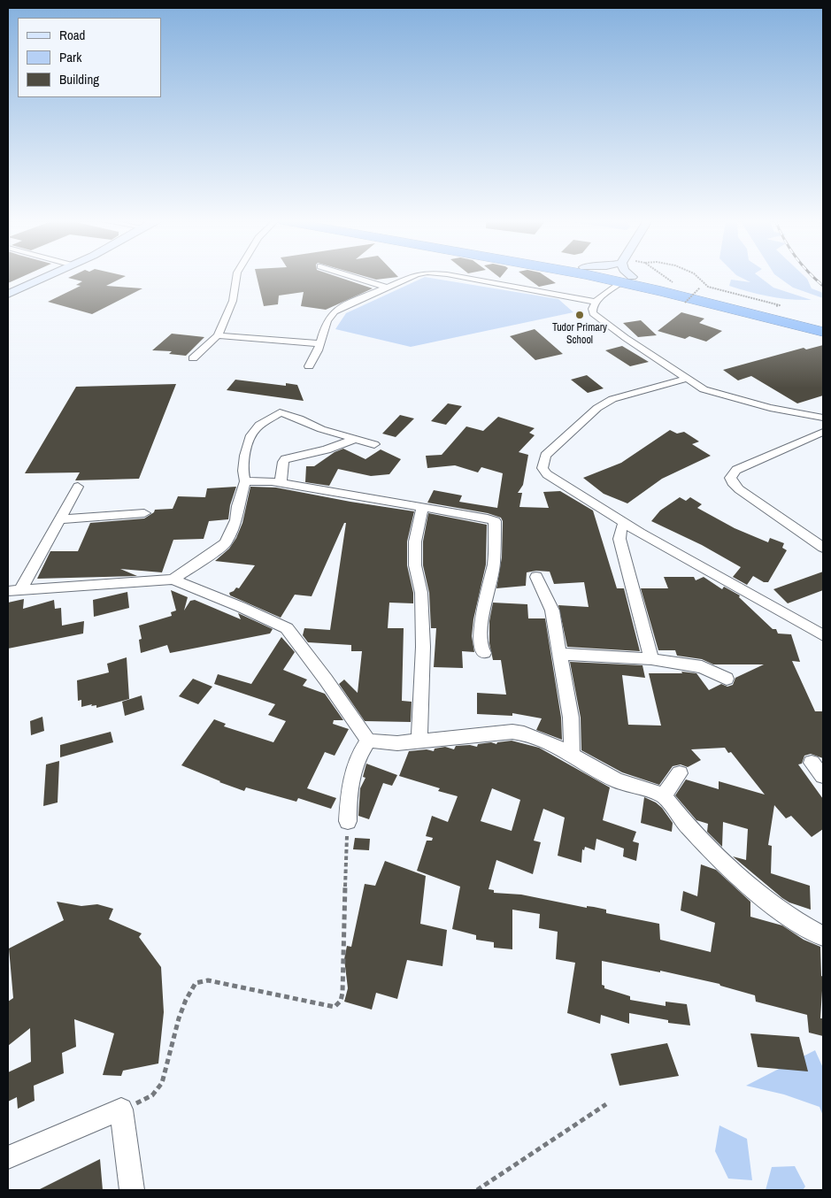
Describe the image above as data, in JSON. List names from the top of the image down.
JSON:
{
  "places": ["Tudor Primary School"],
  "legend": ["Road", "Park", "Building"]
}
